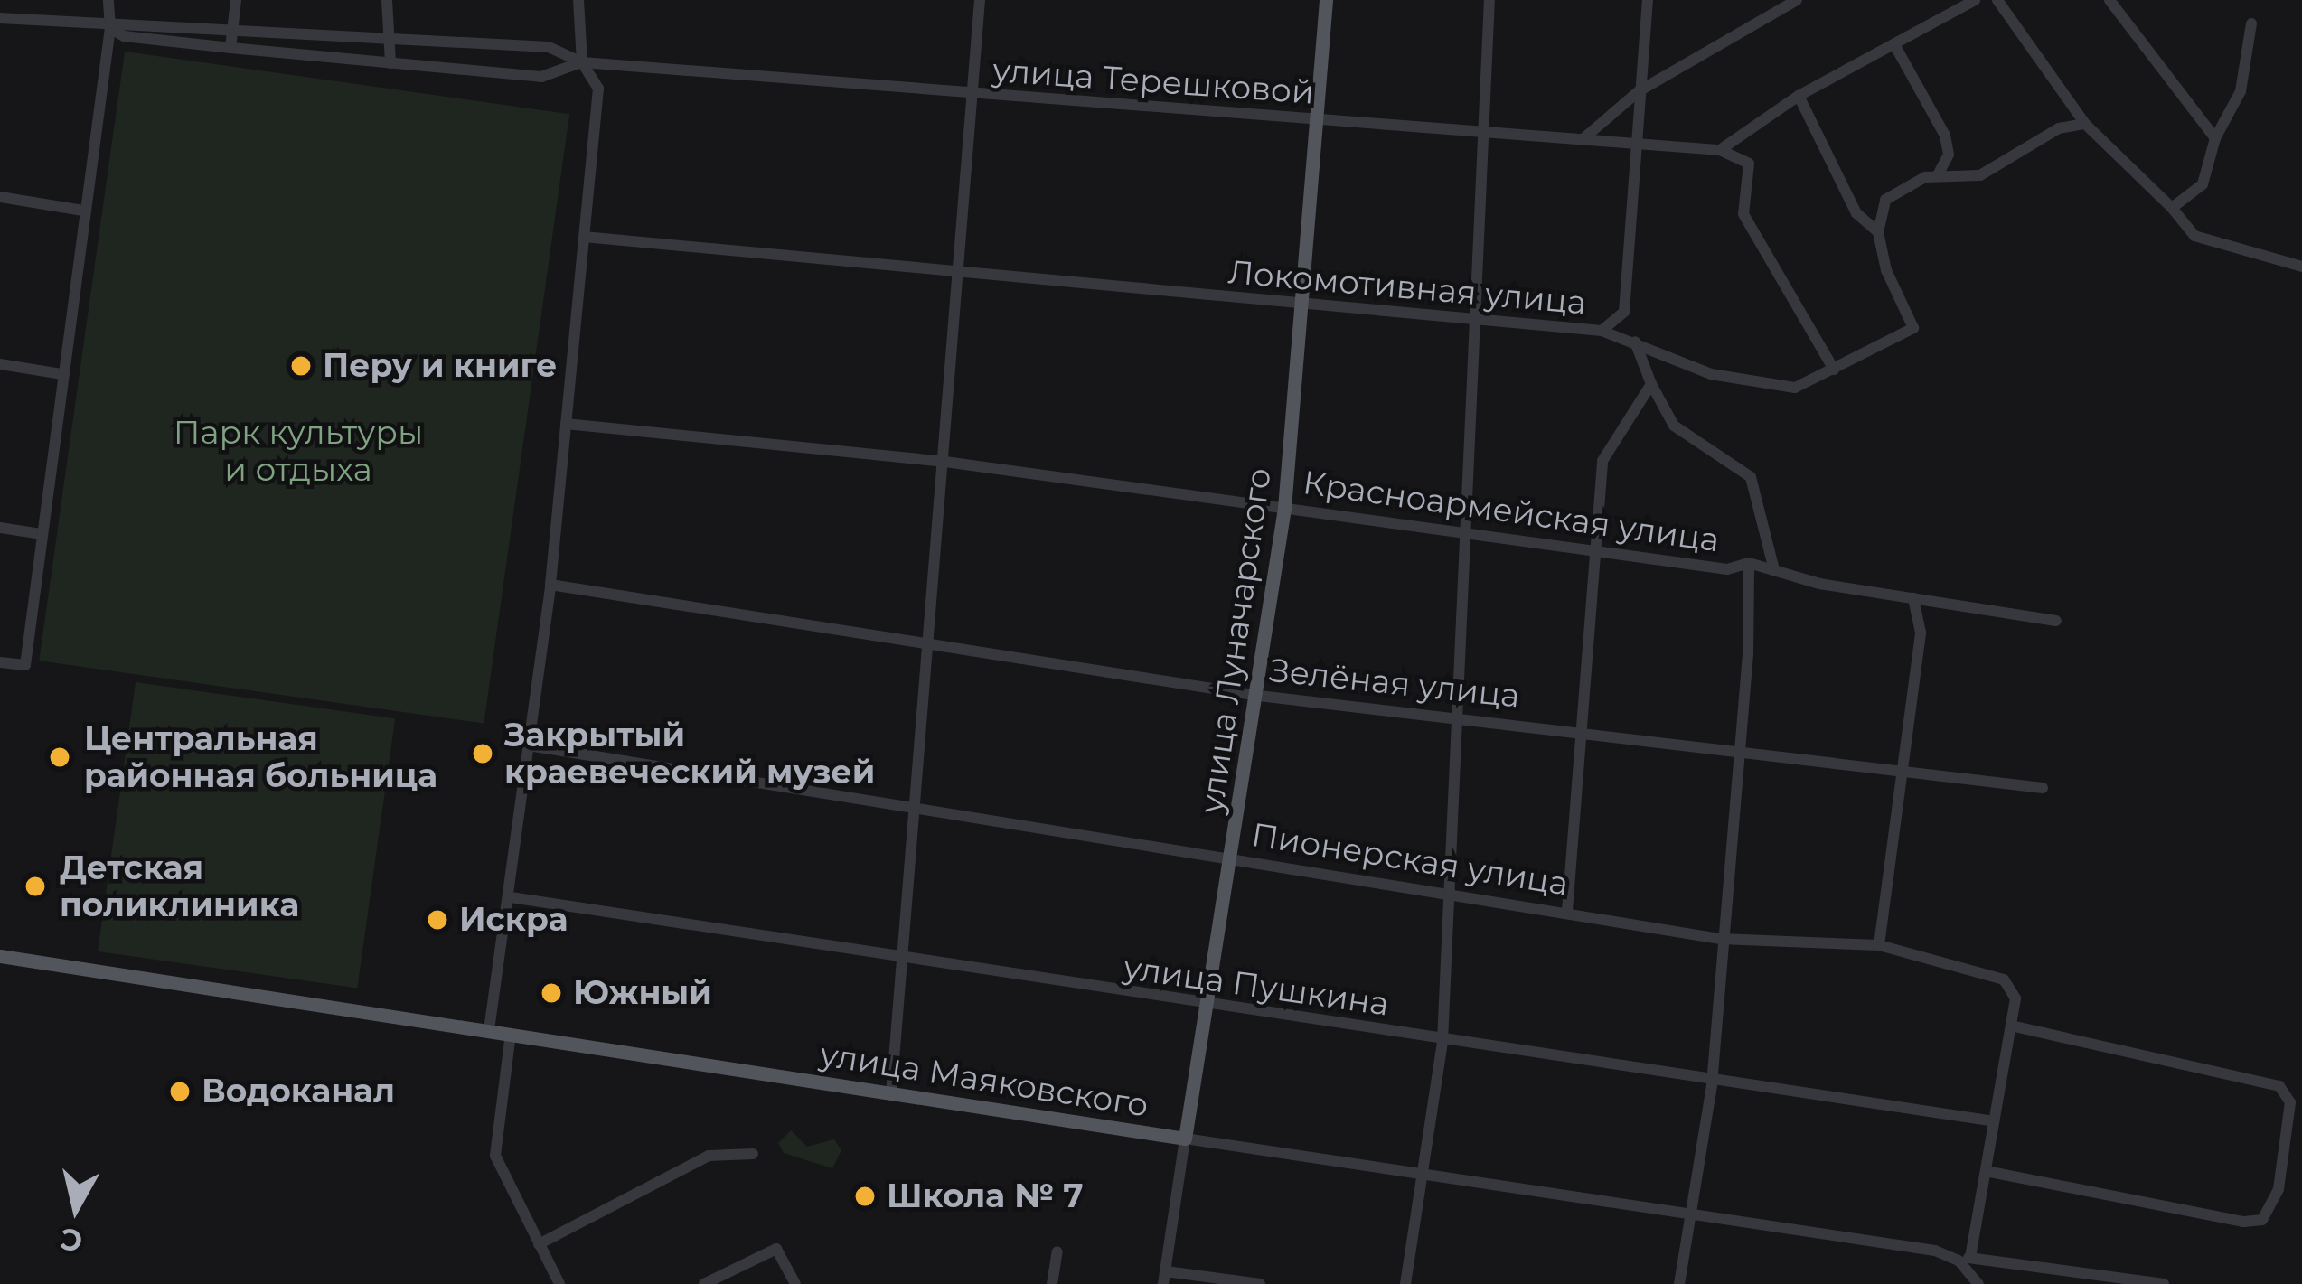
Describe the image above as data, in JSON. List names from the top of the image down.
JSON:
{
  "streets": {
    "main road": ["улица Луначарского", "улица Маяковского"],
    "street": [
      "улица Терешковой",
      "Локомотивная улица",
      "Красноармейская улица",
      "Зелёная улица",
      "Пионерская улица",
      "улица Пушкина"
    ]
  },
  "crossings": [
    ["улица Терешковой", "улица Луначарского"],
    ["Локомотивная улица", "улица Луначарского"],
    ["Красноармейская улица", "улица Луначарского"],
    ["улица Луначарского", "Зелёная улица"],
    ["улица Луначарского", "Пионерская улица"],
    ["улица Луначарского", "улица Пушкина"],
    ["улица Луначарского", "улица Маяковского"],
    ["Пионерская улица", "улица Пушкина"]
  ],
  "parks": ["Парк культуры и отдыха"],
  "places": [
    "Перу и книге",
    "Закрытый краевеческий музей",
    "Центральная районная больница",
    "Детская поликлиника",
    "Искра",
    "Южный",
    "Водоканал",
    "Школа № 7"
  ],
  "north": "bottom"
}
